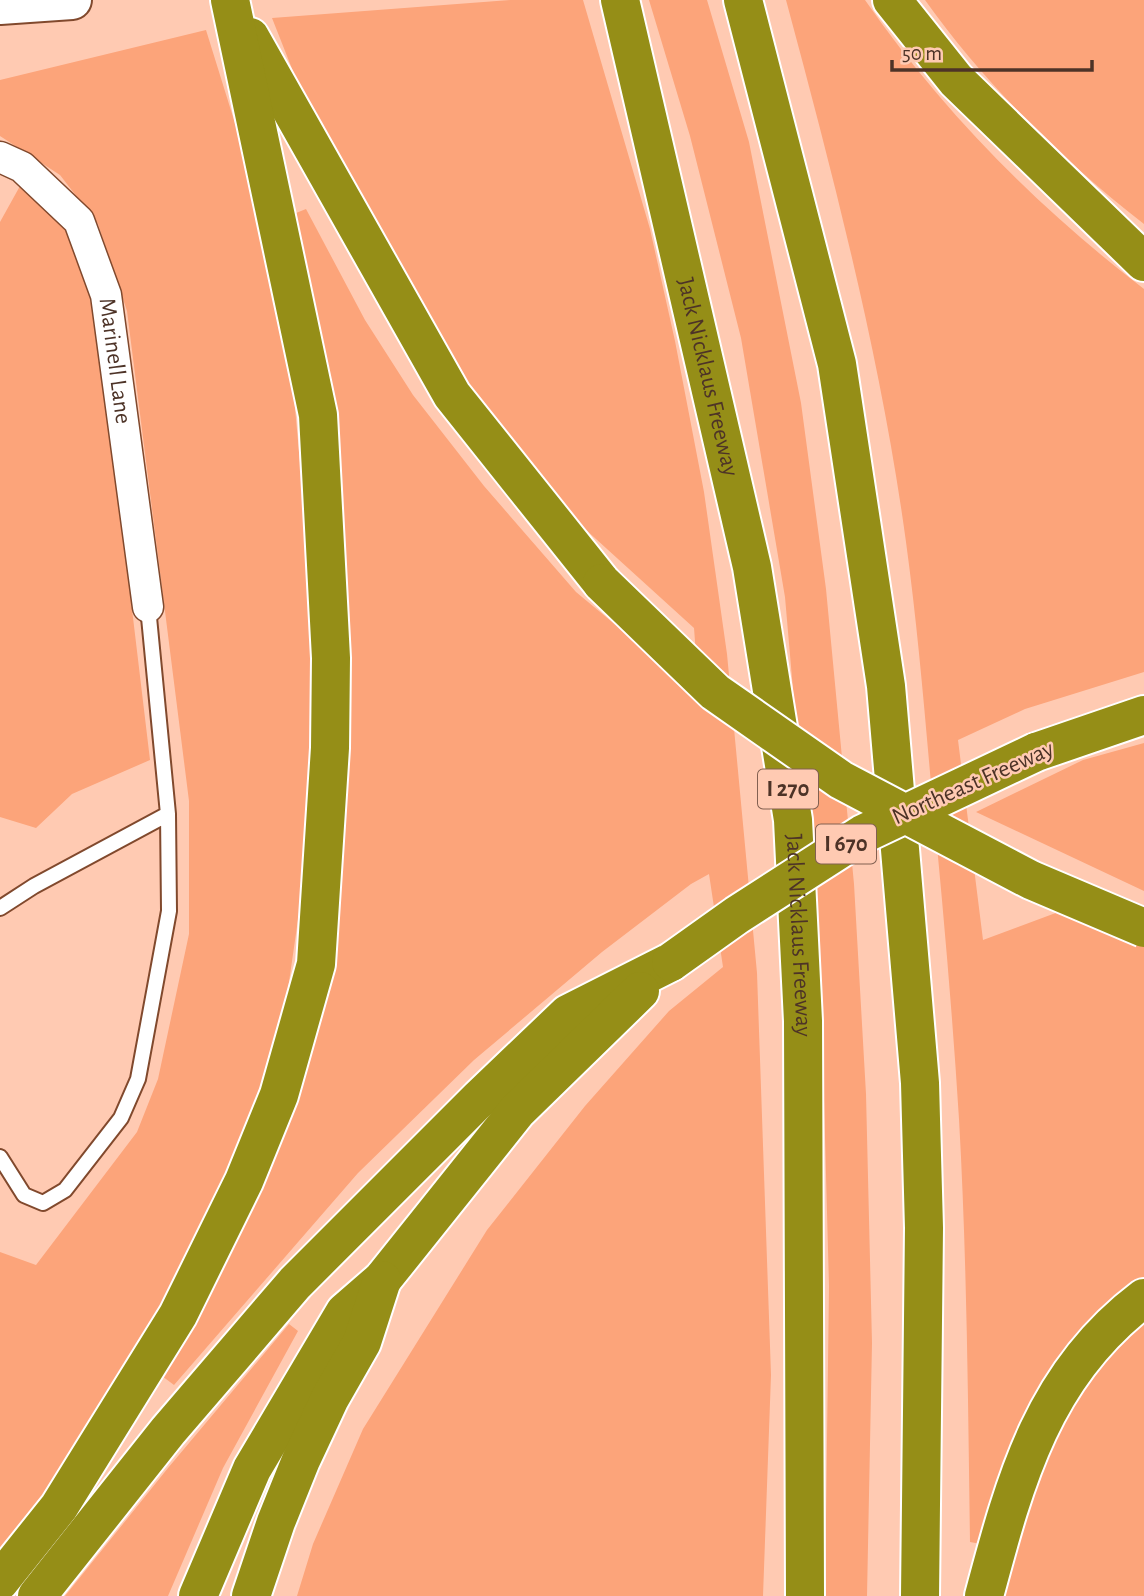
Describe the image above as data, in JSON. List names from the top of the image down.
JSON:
{
  "streets": {
    "highway": [
      "Jack Nicklaus Freeway",
      "Northeast Freeway",
      "I 270",
      "I 670"
    ],
    "street": ["Marinell Lane"]
  },
  "scale_bar": "50 m"
}
